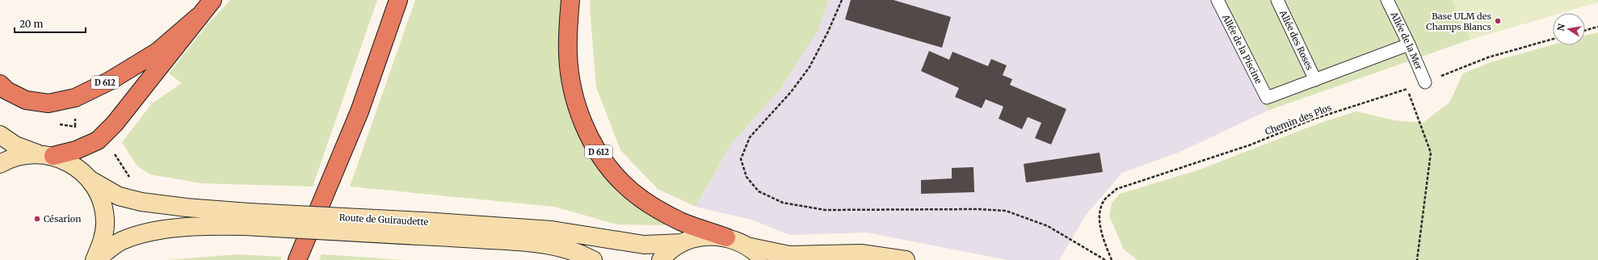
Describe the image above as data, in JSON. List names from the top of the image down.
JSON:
{
  "streets": {
    "highway": ["D 612"],
    "street": ["Route de Guiraudette"],
    "lane": ["Allée des Roses", "Allée de la Mer", "Allée de la Piscine"],
    "path": ["Chemin des Plos"]
  },
  "crossings": [
    ["Allée des Roses", "Allée de la Piscine"],
    ["Allée de la Mer", "Chemin des Plos"]
  ],
  "places": ["Base ULM des Champs Blancs", "Césarion"],
  "scale_bar": "20 m",
  "north": "left"
}
